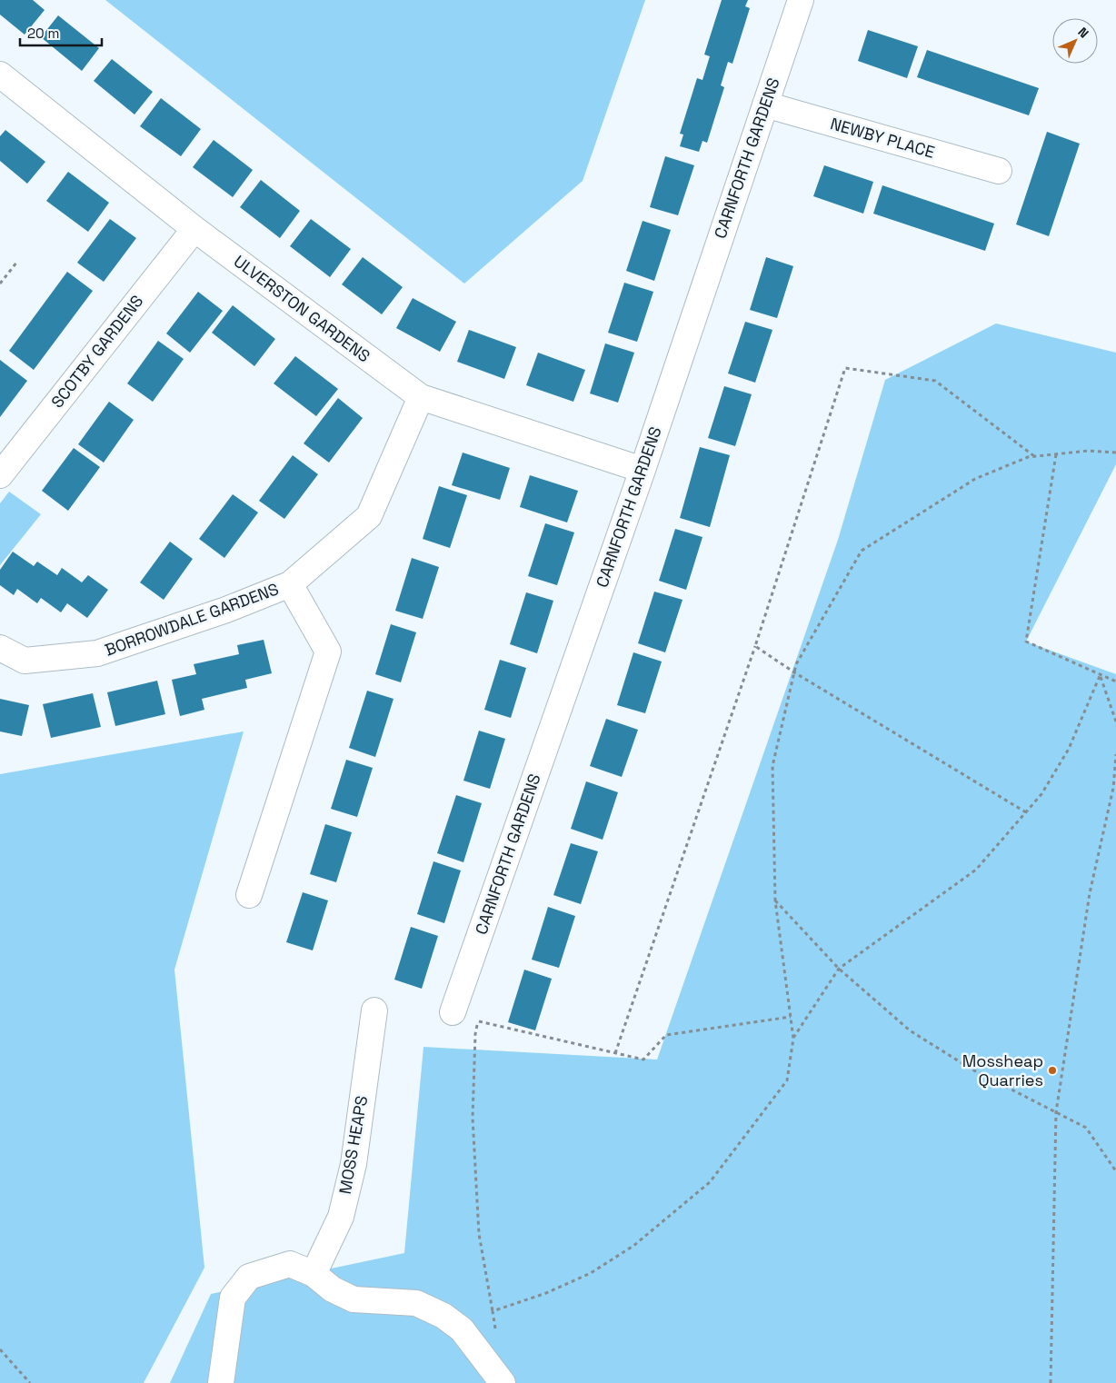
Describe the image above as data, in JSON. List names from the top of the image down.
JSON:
{
  "streets": {
    "street": [
      "NEWBY PLACE",
      "CARNFORTH GARDENS",
      "ULVERSTON GARDENS",
      "SCOTBY GARDENS",
      "BORROWDALE GARDENS",
      "MOSS HEAPS"
    ]
  },
  "crossings": [
    ["NEWBY PLACE", "CARNFORTH GARDENS"],
    ["CARNFORTH GARDENS", "ULVERSTON GARDENS"],
    ["ULVERSTON GARDENS", "SCOTBY GARDENS"],
    ["ULVERSTON GARDENS", "BORROWDALE GARDENS"]
  ],
  "places": ["Mossheap Quarries"],
  "scale_bar": "20 m",
  "north": "top right"
}
